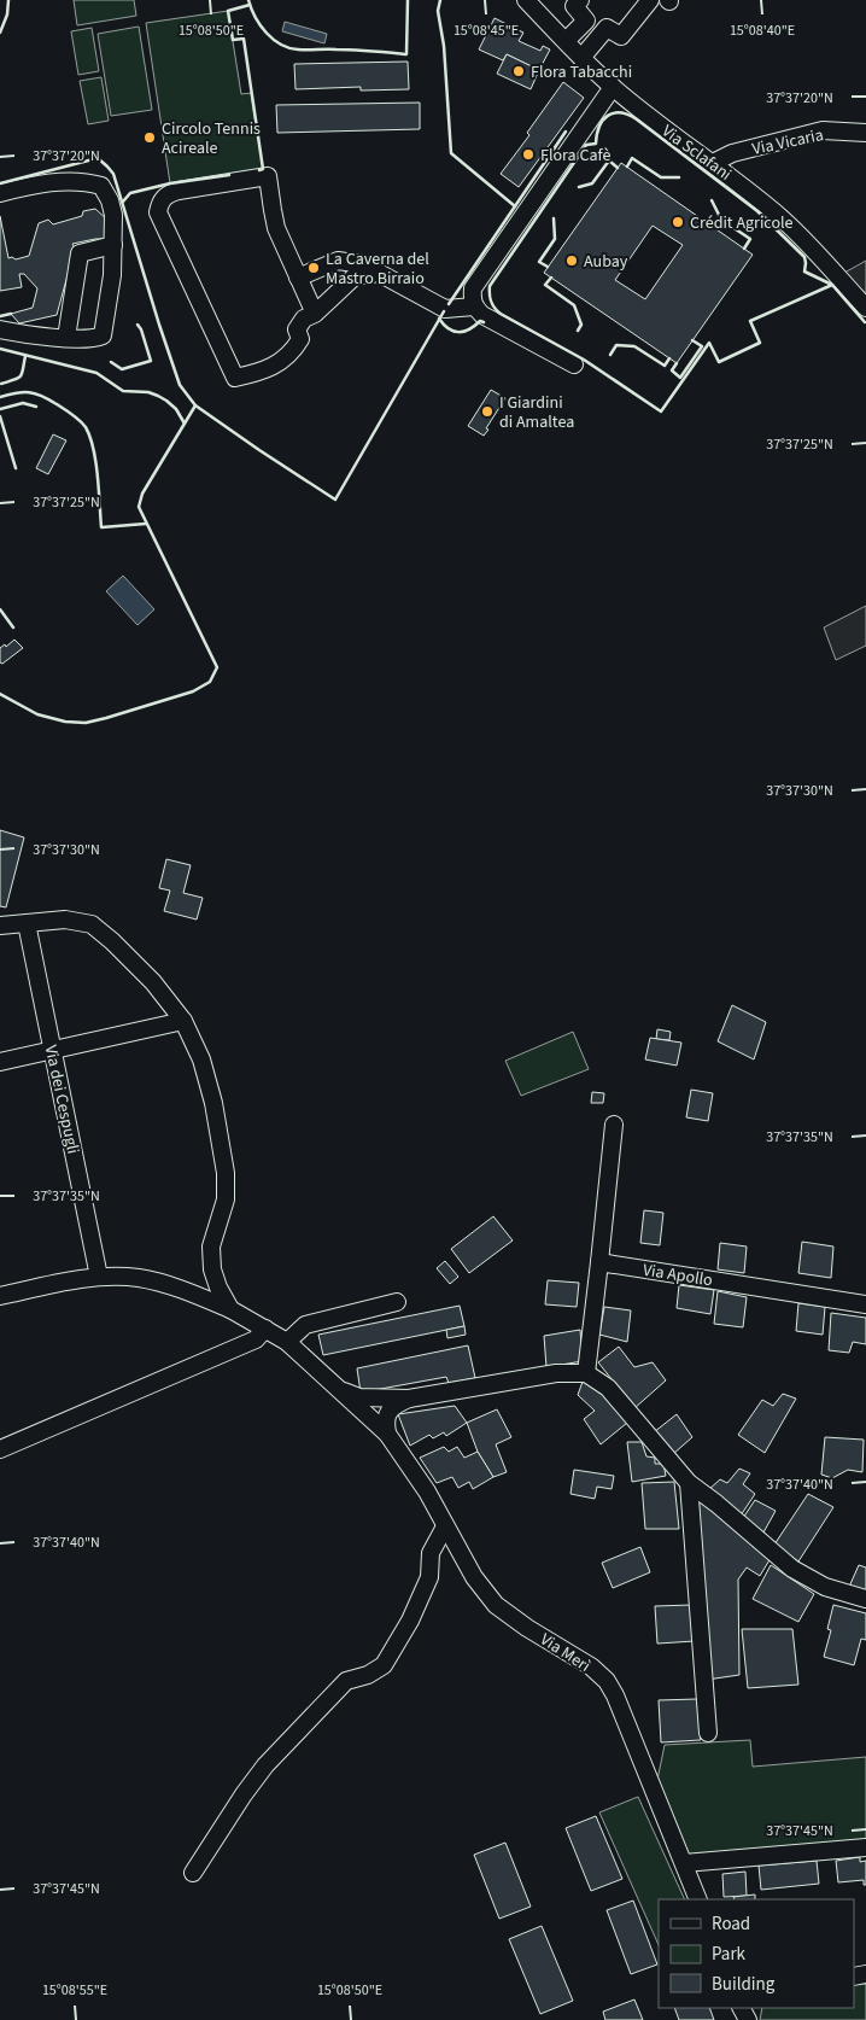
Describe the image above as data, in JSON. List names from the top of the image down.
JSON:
{
  "streets": {
    "street": [
      "Via Vicaria",
      "Via Sclafani",
      "Via dei Cespugli",
      "Via Apollo",
      "Via Merì"
    ]
  },
  "crossings": [
    ["Via Vicaria", "Via Sclafani"],
    ["Via dei Cespugli", "Via Merì"]
  ],
  "places": [
    "Flora Tabacchi",
    "Circolo Tennis Acireale",
    "Flora Cafè",
    "Crédit Agricole",
    "Aubay",
    "La Caverna del Mastro Birraio",
    "I Giardini di Amaltea"
  ],
  "legend": ["Road", "Park", "Building"],
  "coordinates": [
    "15°08'50\"E",
    "15°08'45\"E",
    "15°08'40\"E",
    "37°37'20\"N",
    "37°37'25\"N",
    "37°37'30\"N",
    "37°37'35\"N",
    "37°37'40\"N",
    "37°37'45\"N",
    "15°08'55\"E"
  ]
}
